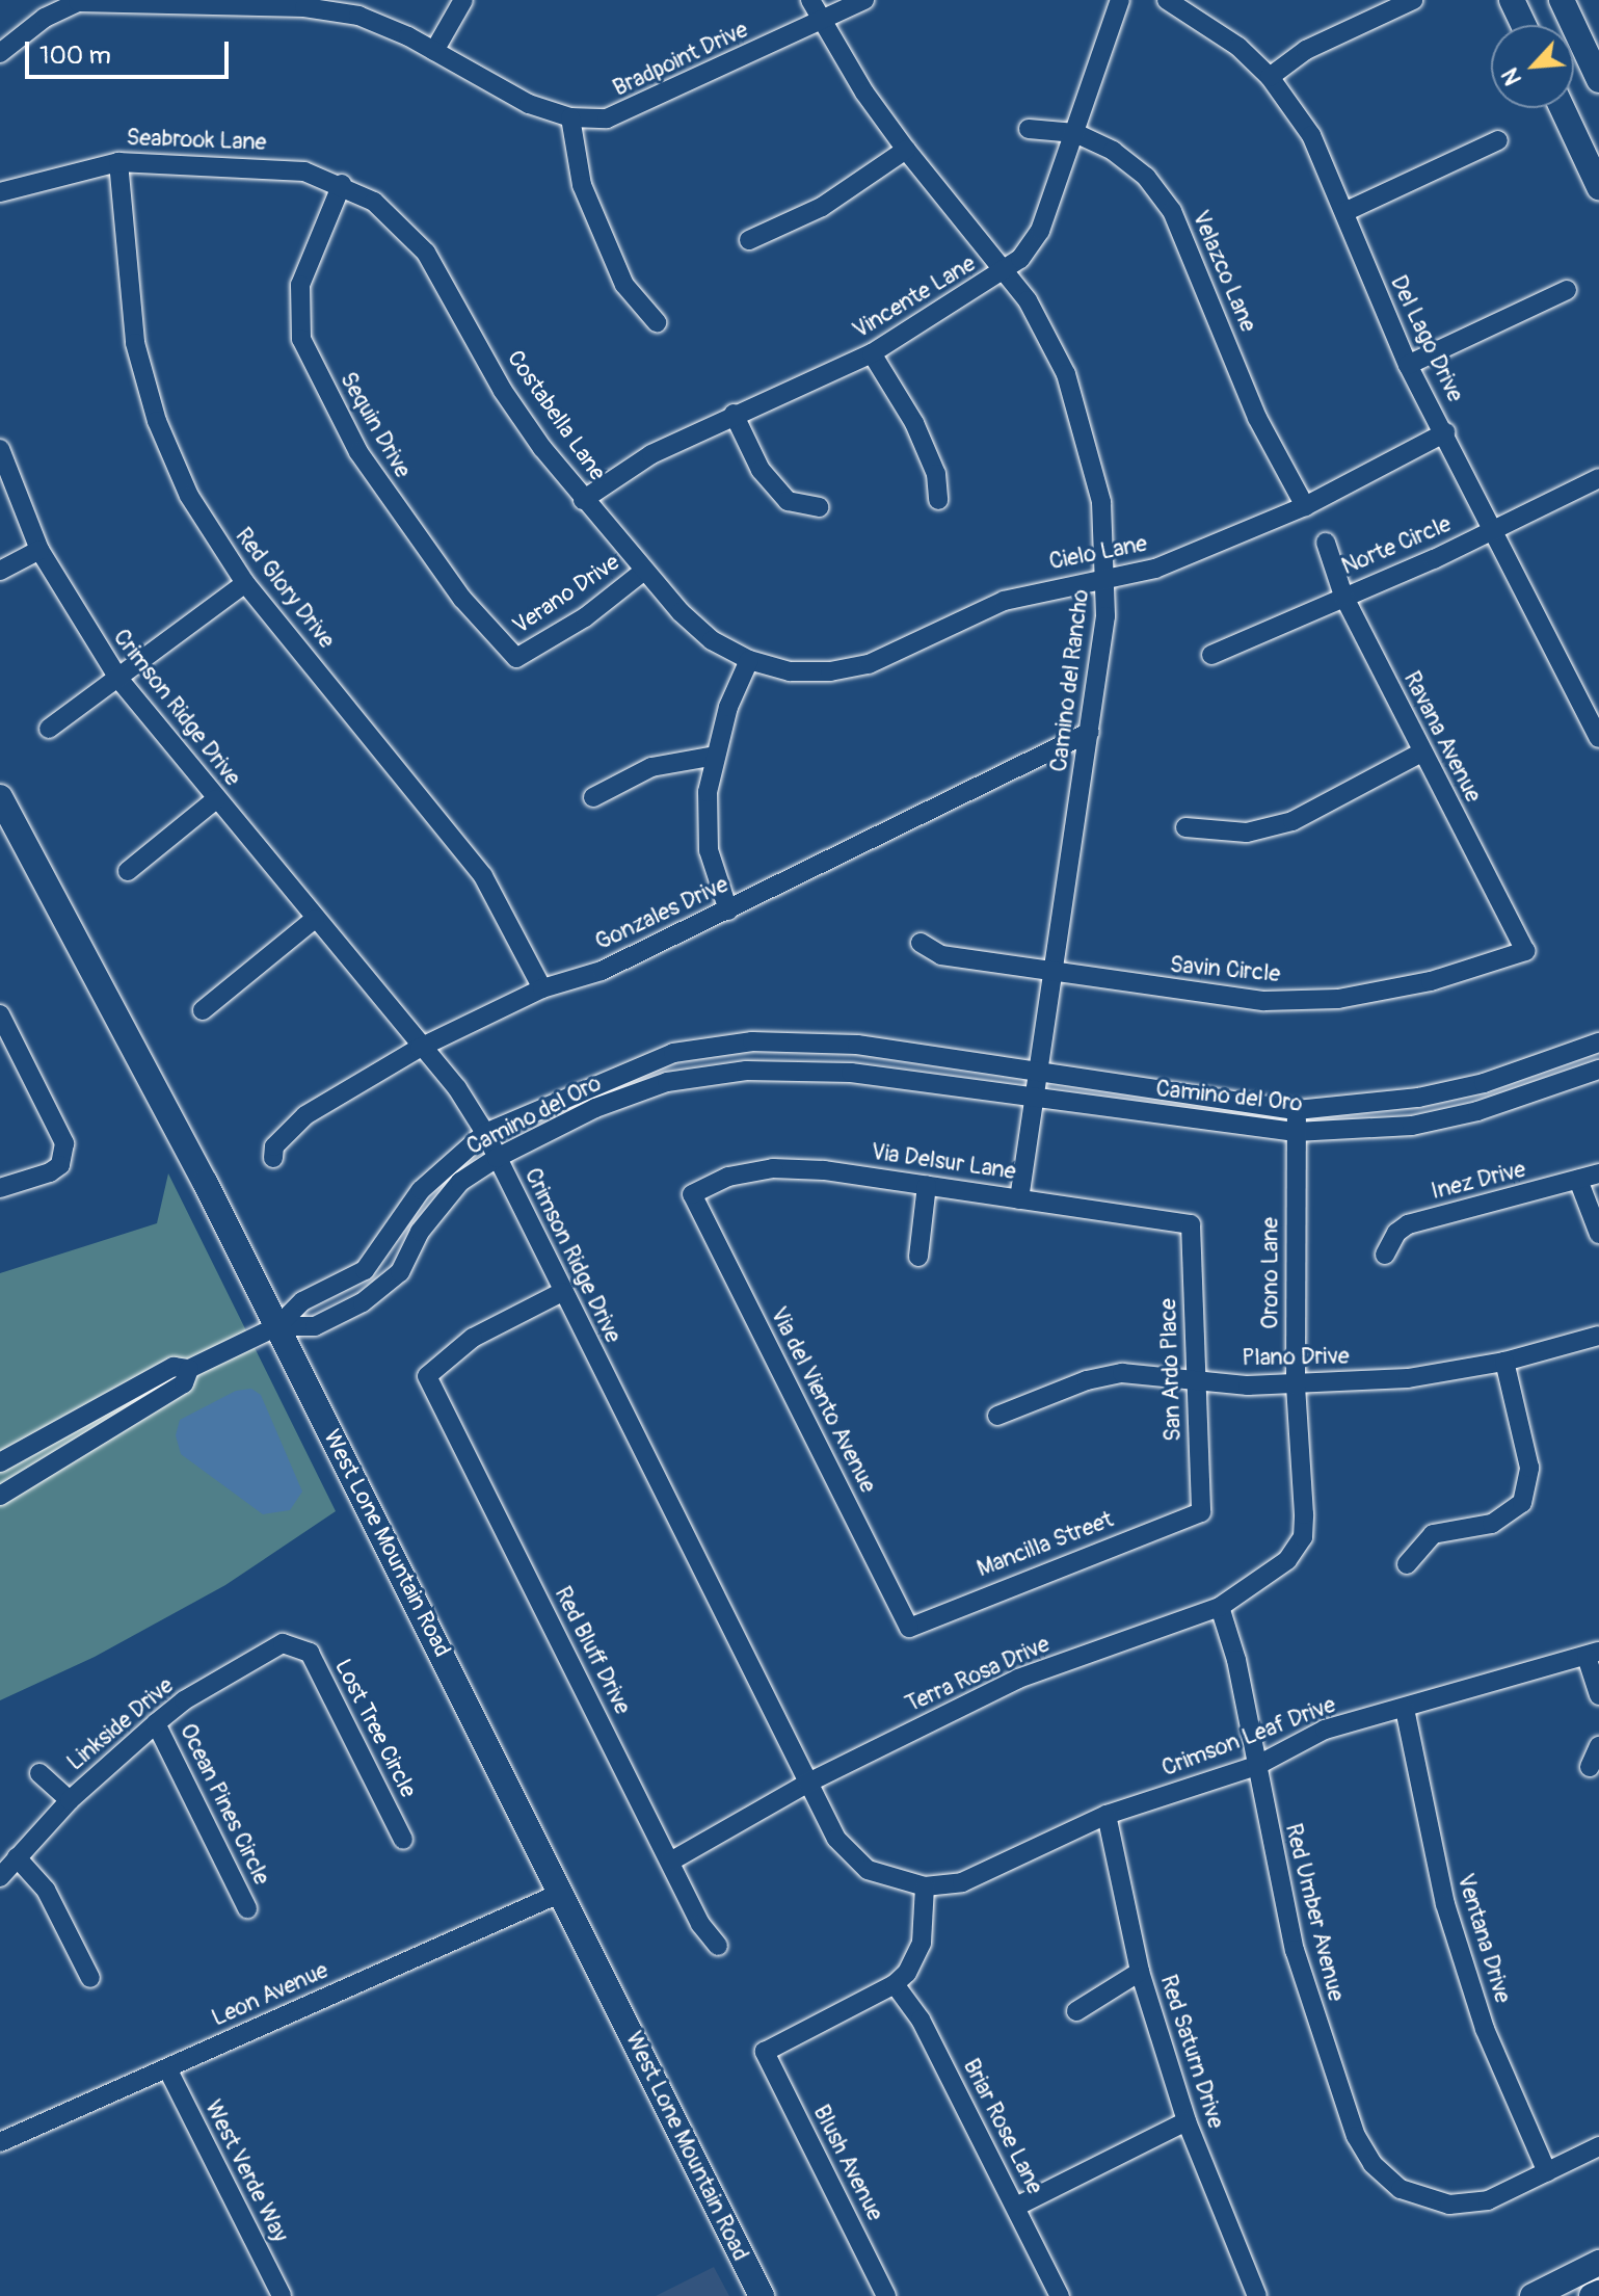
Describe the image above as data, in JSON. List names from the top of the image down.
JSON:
{
  "streets": {
    "main road": ["West Lone Mountain Road"],
    "street": [
      "Bradpoint Drive",
      "Seabrook Lane",
      "Velazco Lane",
      "Vincente Lane",
      "Del Lago Drive",
      "Costabella Lane",
      "Sequin Drive",
      "Norte Circle",
      "Cielo Lane",
      "Red Glory Drive",
      "Verano Drive",
      "Camino del Rancho",
      "Crimson Ridge Drive",
      "Ravana Avenue",
      "Gonzales Drive",
      "Savin Circle",
      "Camino del Oro",
      "Via Delsur Lane",
      "Inez Drive",
      "Orono Lane",
      "Plano Drive",
      "San Ardo Place",
      "Via del Viento Avenue",
      "Mancilla Street",
      "Red Bluff Drive",
      "Terra Rosa Drive",
      "Linkside Drive",
      "Lost Tree Circle",
      "Crimson Leaf Drive",
      "Ocean Pines Circle",
      "Red Umber Avenue",
      "Ventana Drive",
      "Leon Avenue",
      "Red Saturn Drive",
      "Briar Rose Lane",
      "Blush Avenue",
      "West Verde Way"
    ]
  },
  "crossings": [
    ["Bradpoint Drive", "Camino del Rancho"],
    ["Seabrook Lane", "Costabella Lane"],
    ["Seabrook Lane", "Sequin Drive"],
    ["Seabrook Lane", "Red Glory Drive"],
    ["Velazco Lane", "Vincente Lane"],
    ["Velazco Lane", "Cielo Lane"],
    ["Vincente Lane", "Costabella Lane"],
    ["Vincente Lane", "Camino del Rancho"],
    ["Del Lago Drive", "Norte Circle"],
    ["Del Lago Drive", "Cielo Lane"],
    ["Costabella Lane", "Sequin Drive"],
    ["Costabella Lane", "Cielo Lane"],
    ["Costabella Lane", "Verano Drive"],
    ["Sequin Drive", "Verano Drive"],
    ["Norte Circle", "Ravana Avenue"],
    ["Cielo Lane", "Camino del Rancho"],
    ["Red Glory Drive", "Gonzales Drive"],
    ["Camino del Rancho", "Gonzales Drive"],
    ["Camino del Rancho", "Savin Circle"],
    ["Camino del Rancho", "Camino del Oro"],
    ["Camino del Rancho", "Via Delsur Lane"],
    ["Crimson Ridge Drive", "Gonzales Drive"],
    ["Crimson Ridge Drive", "Camino del Oro"],
    ["Crimson Ridge Drive", "Red Bluff Drive"],
    ["Crimson Ridge Drive", "Terra Rosa Drive"],
    ["Crimson Ridge Drive", "Crimson Leaf Drive"],
    ["Ravana Avenue", "Savin Circle"],
    ["Camino del Oro", "Orono Lane"],
    ["Camino del Oro", "West Lone Mountain Road"],
    ["Via Delsur Lane", "San Ardo Place"],
    ["Via Delsur Lane", "Via del Viento Avenue"],
    ["Orono Lane", "Plano Drive"],
    ["Orono Lane", "Terra Rosa Drive"],
    ["Plano Drive", "San Ardo Place"],
    ["San Ardo Place", "Mancilla Street"],
    ["Via del Viento Avenue", "Mancilla Street"],
    ["West Lone Mountain Road", "Leon Avenue"],
    ["Red Bluff Drive", "Terra Rosa Drive"],
    ["Terra Rosa Drive", "Red Umber Avenue"],
    ["Linkside Drive", "Lost Tree Circle"],
    ["Linkside Drive", "Ocean Pines Circle"],
    ["Crimson Leaf Drive", "Red Umber Avenue"],
    ["Crimson Leaf Drive", "Ventana Drive"],
    ["Crimson Leaf Drive", "Red Saturn Drive"],
    ["Red Umber Avenue", "Ventana Drive"],
    ["Leon Avenue", "West Verde Way"],
    ["Briar Rose Lane", "Blush Avenue"]
  ],
  "scale_bar": "100 m",
  "north": "bottom left"
}
